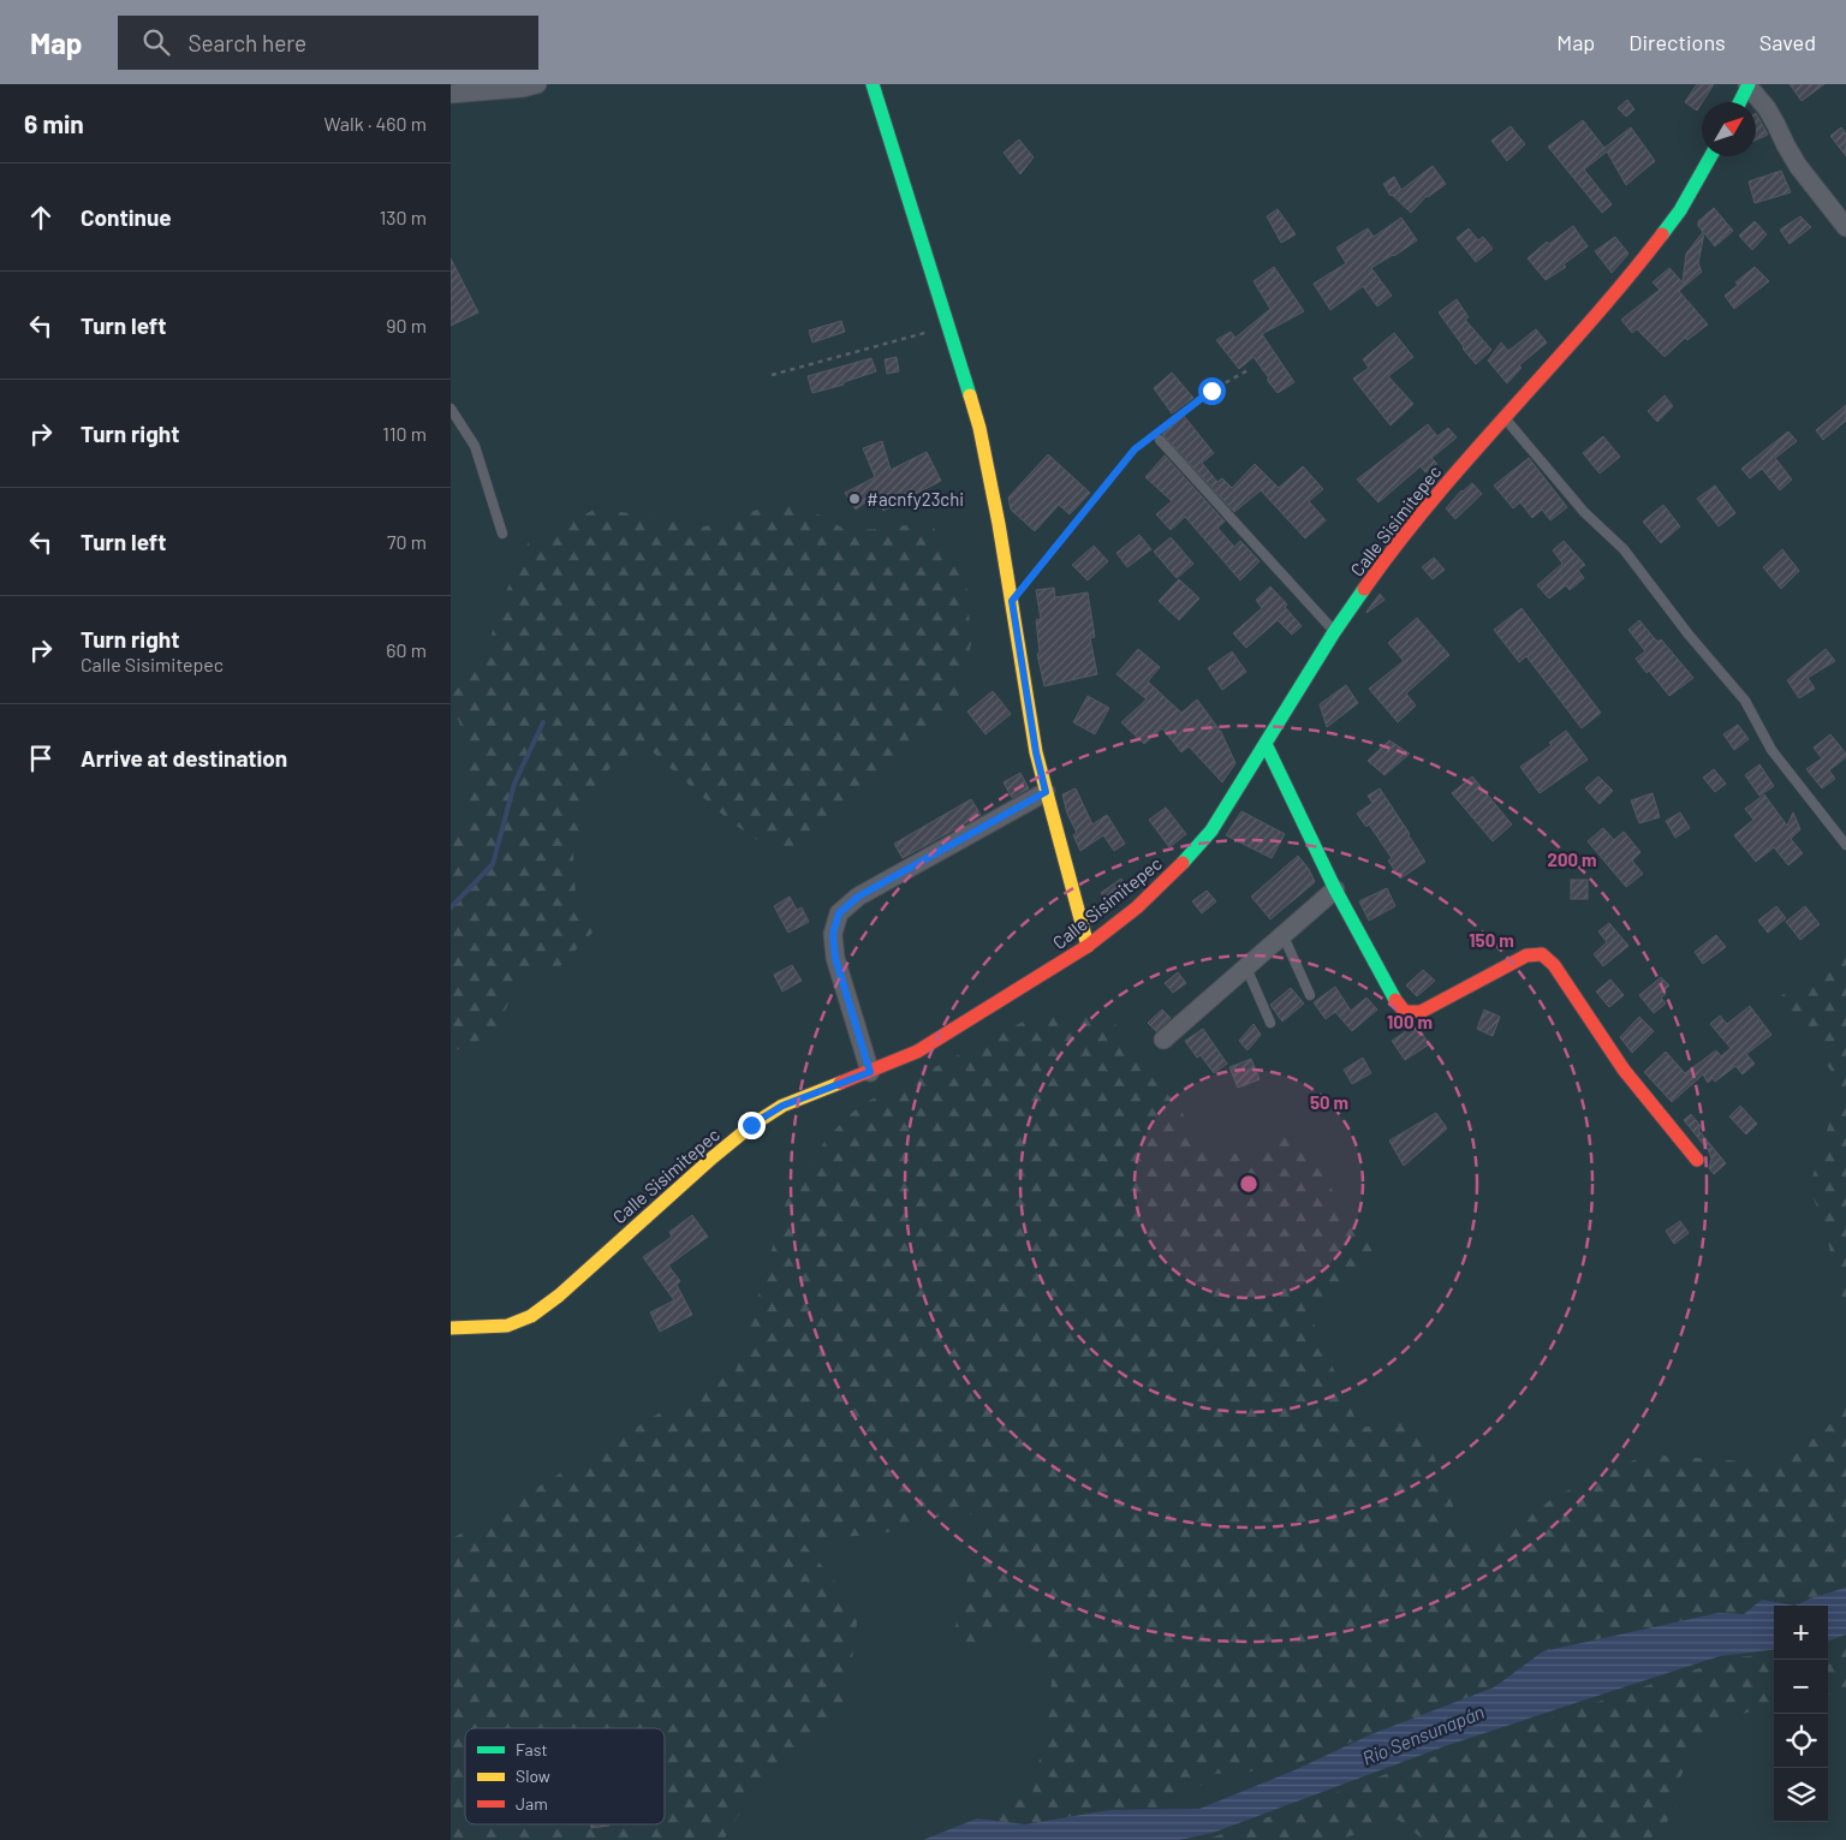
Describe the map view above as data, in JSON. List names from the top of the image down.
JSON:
{
  "streets": {
    "street": ["Calle Sisimitepec"]
  },
  "water": ["Río Sensunapán"],
  "places": ["#acnfy23chi"],
  "legend": ["Fast", "Slow", "Jam"],
  "north": "top right",
  "page": {
    "header": "Map",
    "search": "Search here",
    "nav": ["Map", "Directions", "Saved"],
    "heading": ["6 min", "Walk · 460 m"],
    "list": [
      ["Continue", "130 m"],
      ["Turn left", "90 m"],
      ["Turn right", "110 m"],
      ["Turn left", "70 m"],
      ["Turn right", "Calle Sisimitepec", "60 m"],
      "Arrive at destination"
    ],
    "map_buttons": ["+", "−"]
  },
  "rings": [
    "200 m",
    "150 m",
    "100 m",
    "50 m"
  ]
}
